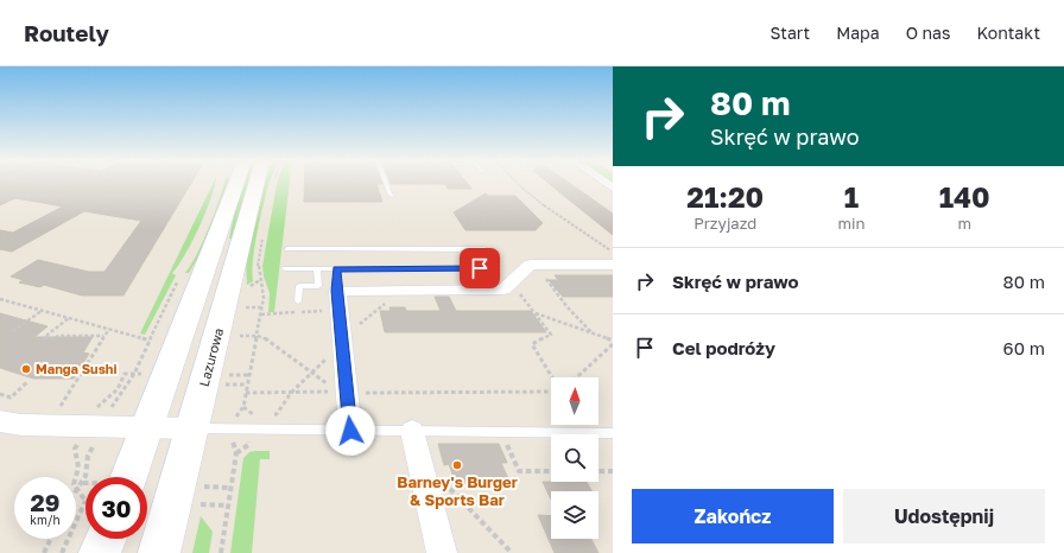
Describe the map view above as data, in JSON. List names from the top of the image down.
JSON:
{
  "streets": {
    "main road": ["Lazurowa"]
  },
  "places": ["Manga Sushi", "Barney's Burger & Sports Bar"],
  "north": "top",
  "page": {
    "header": "Routely",
    "nav": [
      "Start",
      "Mapa",
      "O nas",
      "Kontakt"
    ],
    "turn": ["80 m", "Skręć w prawo"],
    "eta": [
      "21:20",
      "Przyjazd",
      "1",
      "min",
      "140",
      "m"
    ],
    "list": [
      {
        "name": "Skręć w prawo",
        "value": "80 m"
      },
      {
        "name": "Cel podróży",
        "value": "60 m"
      }
    ],
    "speed": "29 km/h",
    "limit": "30",
    "buttons": ["Zakończ", "Udostępnij"]
  }
}
